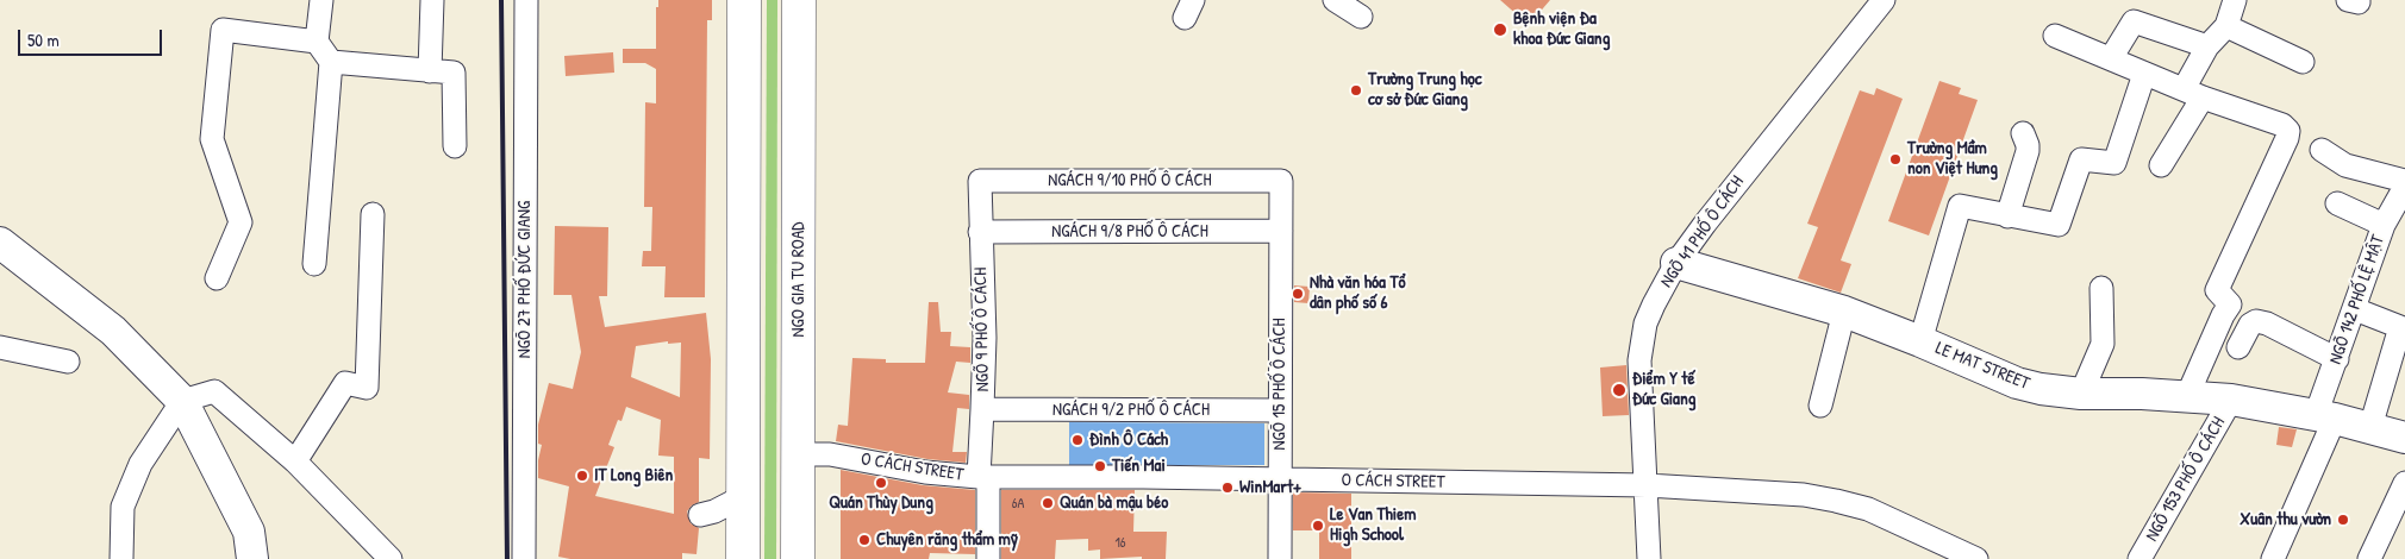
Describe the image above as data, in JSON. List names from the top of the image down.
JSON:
{
  "streets": {
    "main road": ["NGO GIA TU ROAD"],
    "street": [
      "NGÁCH 9/10 PHỐ Ô CÁCH",
      "NGÁCH 9/8 PHỐ Ô CÁCH",
      "NGÕ 41 PHỐ Ô CÁCH",
      "NGÕ 27 PHỐ ĐỨC GIANG",
      "NGÕ 142 PHỐ LỆ MẬT",
      "NGÕ 9 PHỐ Ô CÁCH",
      "LE MAT STREET",
      "NGÕ 15 PHỐ Ô CÁCH",
      "NGÁCH 9/2 PHỐ Ô CÁCH",
      "O CÁCH STREET",
      "NGÕ 153 PHỐ Ô CÁCH"
    ]
  },
  "crossings": [
    ["NGÁCH 9/10 PHỐ Ô CÁCH", "NGÕ 9 PHỐ Ô CÁCH"],
    ["NGÁCH 9/10 PHỐ Ô CÁCH", "NGÕ 15 PHỐ Ô CÁCH"],
    ["NGÁCH 9/8 PHỐ Ô CÁCH", "NGÕ 9 PHỐ Ô CÁCH"],
    ["NGÁCH 9/8 PHỐ Ô CÁCH", "NGÕ 15 PHỐ Ô CÁCH"],
    ["NGÕ 41 PHỐ Ô CÁCH", "LE MAT STREET"],
    ["NGÕ 41 PHỐ Ô CÁCH", "O CÁCH STREET"],
    ["NGO GIA TU ROAD", "O CÁCH STREET"],
    ["NGÕ 142 PHỐ LỆ MẬT", "LE MAT STREET"],
    ["NGÕ 9 PHỐ Ô CÁCH", "NGÁCH 9/2 PHỐ Ô CÁCH"],
    ["NGÕ 9 PHỐ Ô CÁCH", "O CÁCH STREET"],
    ["LE MAT STREET", "NGÕ 153 PHỐ Ô CÁCH"],
    ["NGÕ 15 PHỐ Ô CÁCH", "NGÁCH 9/2 PHỐ Ô CÁCH"],
    ["NGÕ 15 PHỐ Ô CÁCH", "O CÁCH STREET"]
  ],
  "places": [
    "Bệnh viện Đa khoa Đức Giang",
    "Trường Trung học cơ sở Đức Giang",
    "Trường Mầm non Việt Hưng",
    "Nhà văn hóa Tổ dân phố số 6",
    "Điểm Y tế Đức Giang",
    "Đình Ô Cách",
    "Tiến Mai",
    "IT Long Biên",
    "Quán Thùy Dung",
    "WinMart+",
    "Quán bà mậu béo",
    "Xuân thu vườn",
    "Le Van Thiem High School",
    "Chuyên răng thẩm mỹ"
  ],
  "house_numbers": ["6A", "16"],
  "scale_bar": "50 m"
}
